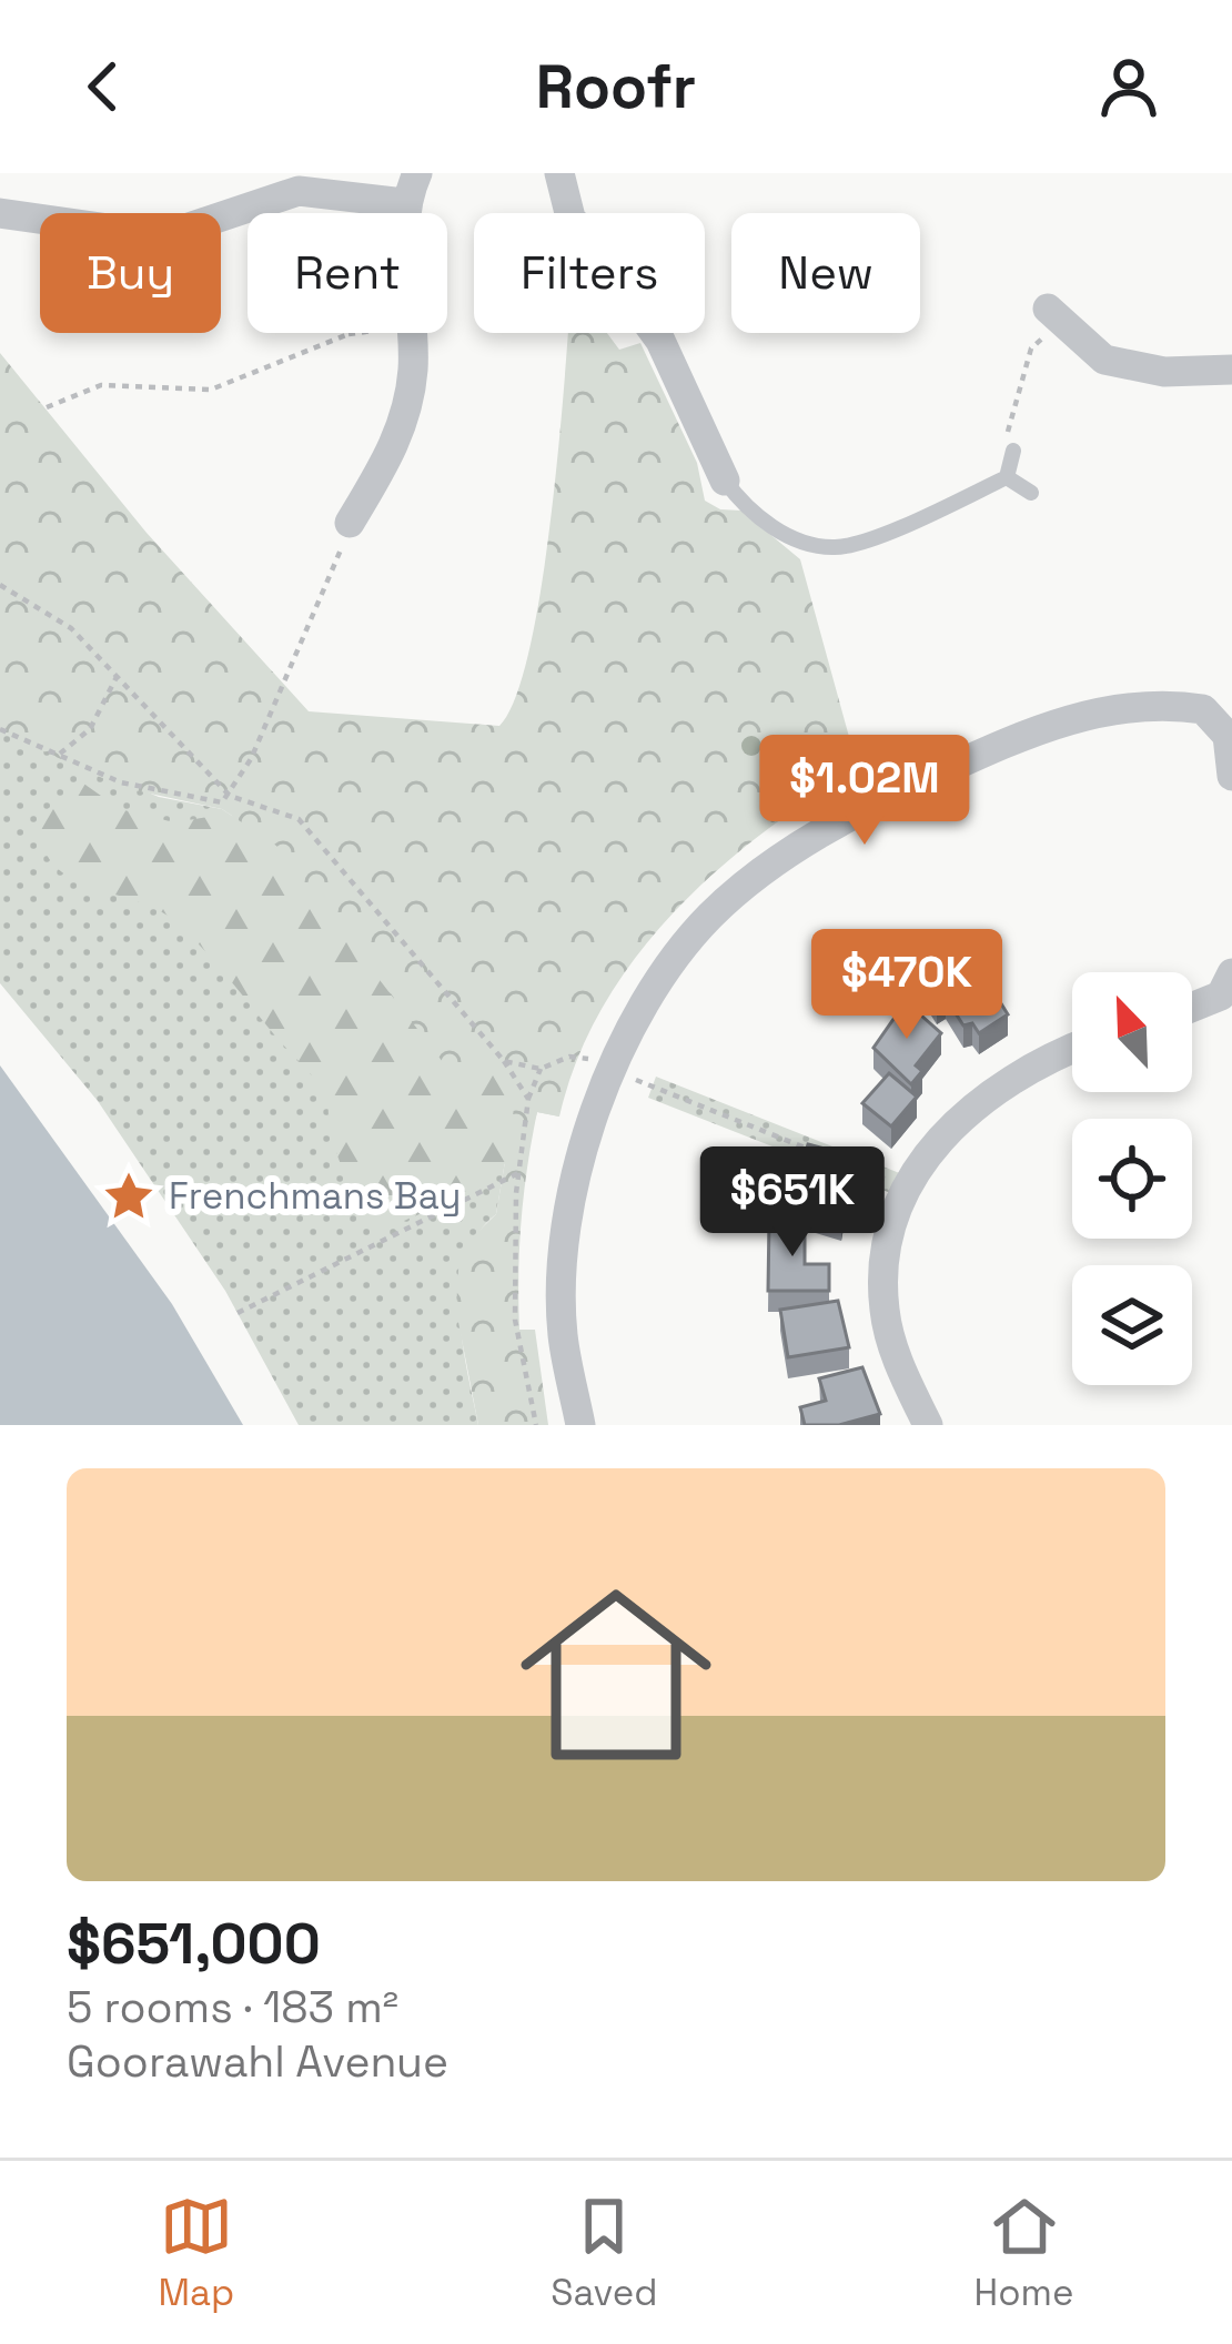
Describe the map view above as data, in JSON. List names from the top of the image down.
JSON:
{
  "places": {
    "place": ["Frenchmans Bay"]
  },
  "north": "top left",
  "page": {
    "header": "Roofr",
    "chip": [
      "Buy",
      "Rent",
      "Filters",
      "New"
    ],
    "price": ["$1.02M", "$470K", "$651K"],
    "list": [
      {
        "name": "$651,000",
        "note": "5 rooms · 183 m² · Goorawahl Avenue"
      }
    ],
    "tabs": ["Map", "Saved", "Home"]
  }
}
